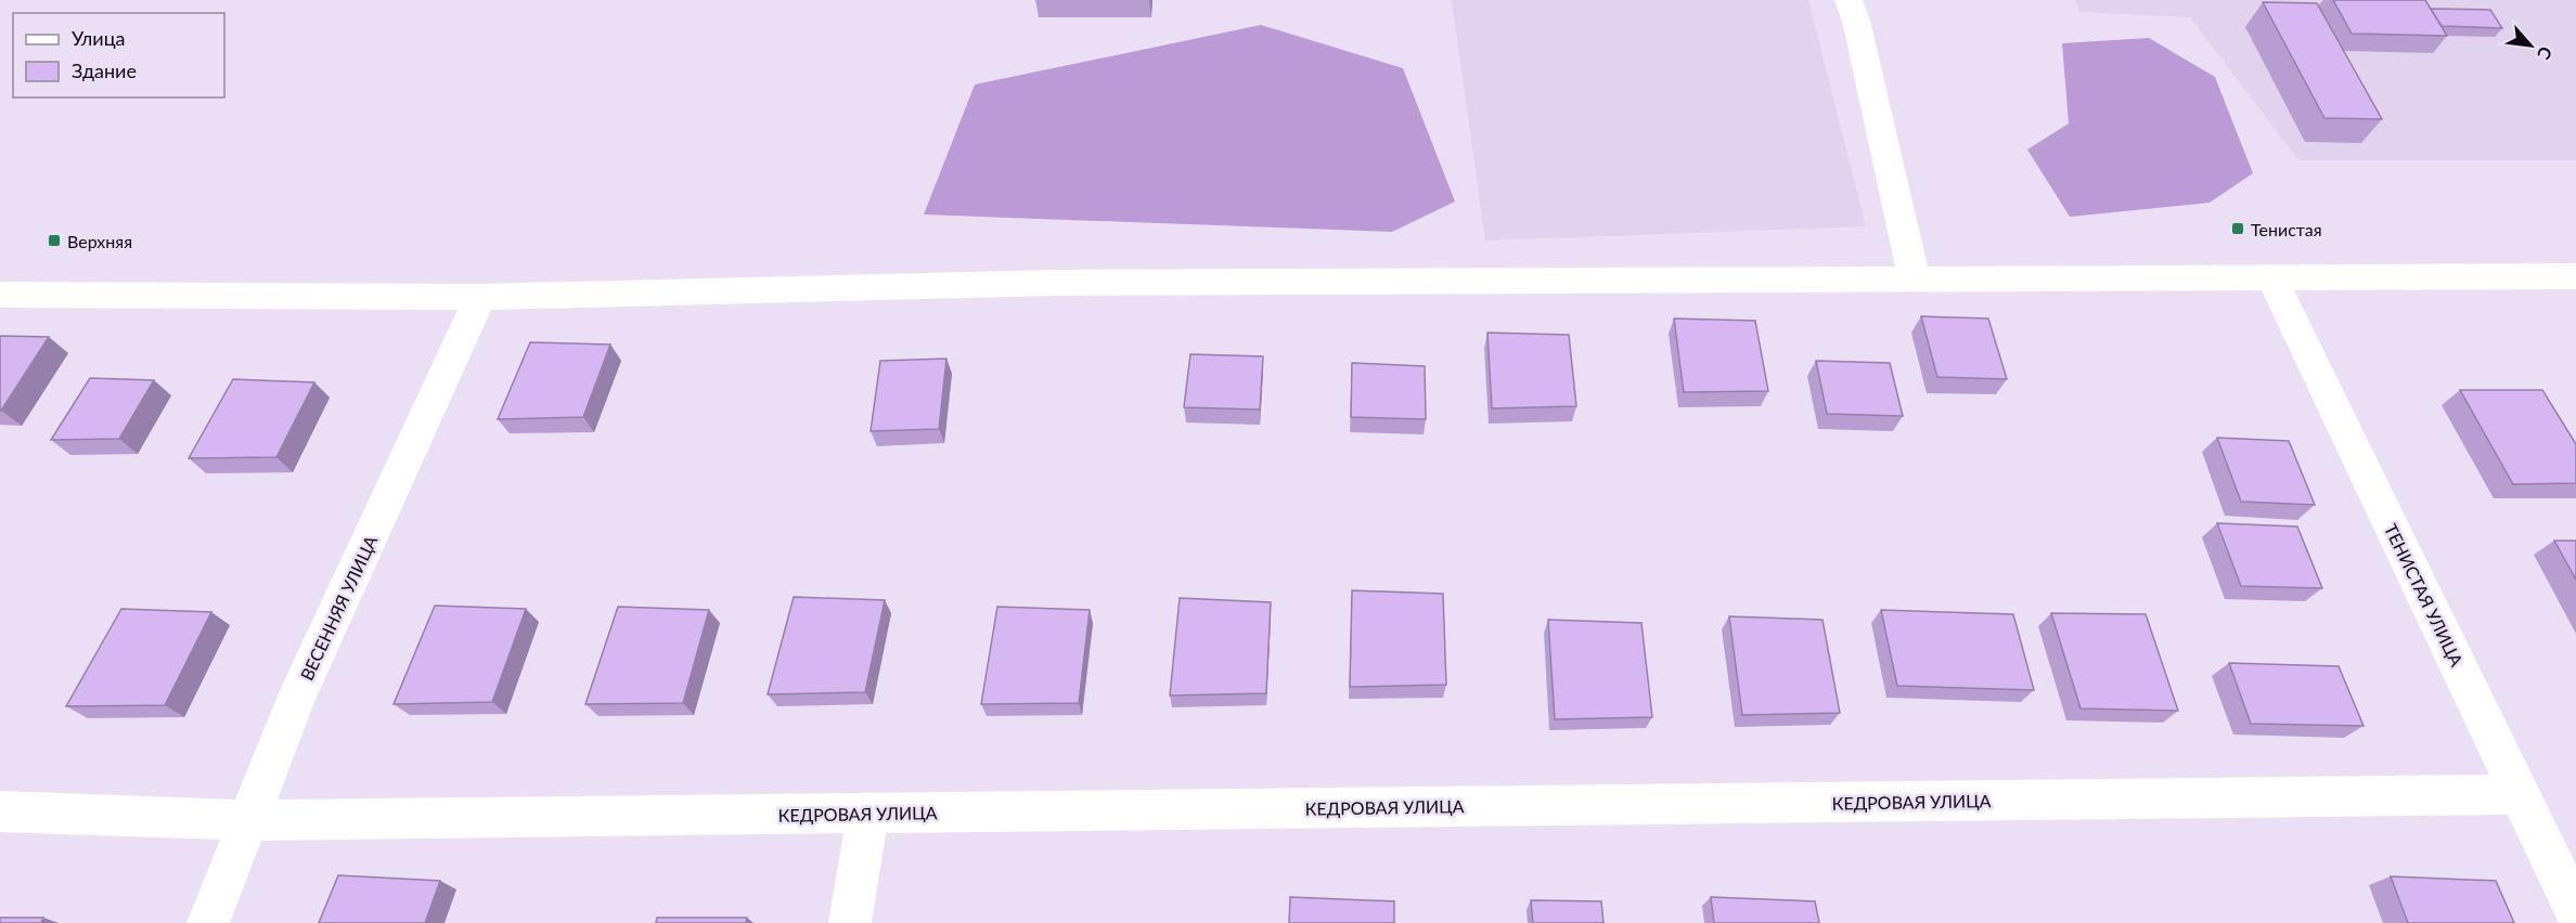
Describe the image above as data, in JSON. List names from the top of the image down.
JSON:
{
  "streets": {
    "street": ["ТЕНИСТАЯ УЛИЦА", "ВЕСЕННЯЯ УЛИЦА", "КЕДРОВАЯ УЛИЦА"]
  },
  "crossings": [
    ["ТЕНИСТАЯ УЛИЦА", "КЕДРОВАЯ УЛИЦА"],
    ["ВЕСЕННЯЯ УЛИЦА", "КЕДРОВАЯ УЛИЦА"]
  ],
  "places": {
    "transit": ["Тенистая", "Верхняя"]
  },
  "legend": ["Улица", "Здание"],
  "north": "bottom right"
}
